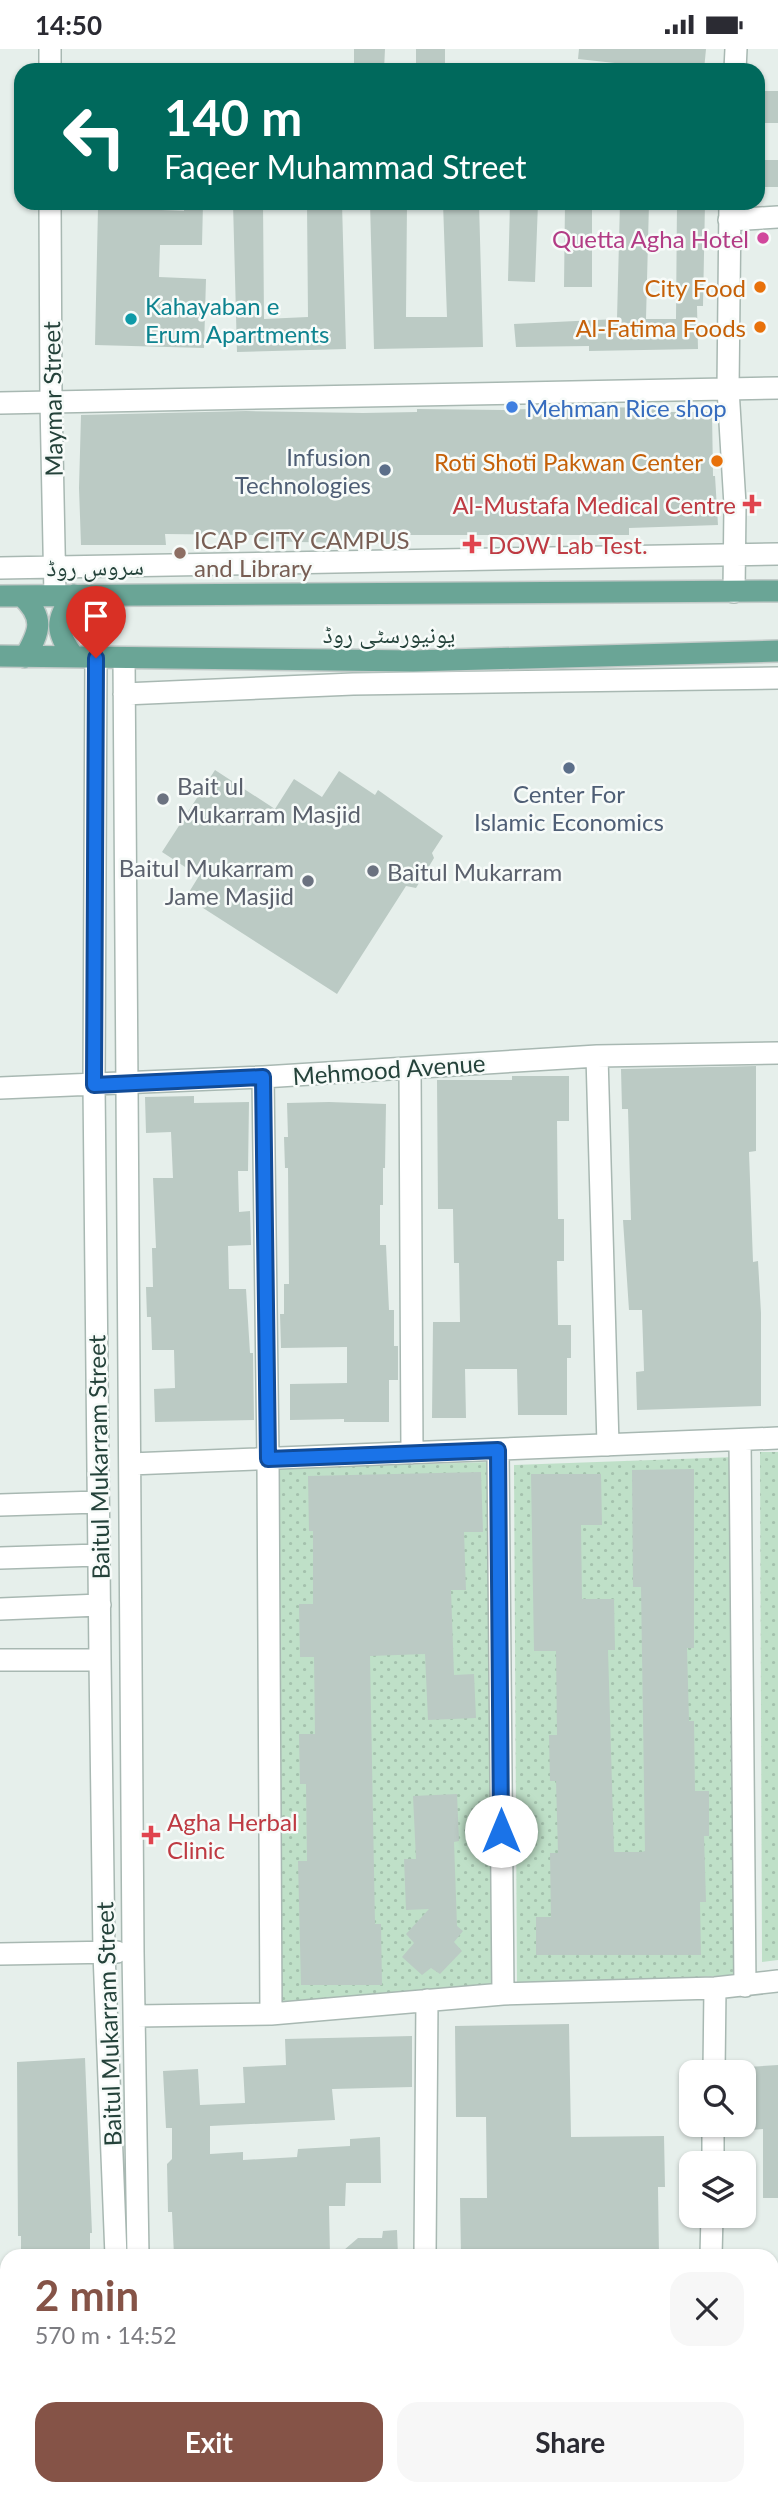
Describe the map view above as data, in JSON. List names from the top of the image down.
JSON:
{
  "streets": {
    "main road": ["یونیورسٹی روڈ"],
    "street": [
      "Maymar Street",
      "سروس روڈ",
      "Mehmood Avenue",
      "Baitul Mukarram Street"
    ]
  },
  "crossings": [
    ["Maymar Street", "سروس روڈ"],
    ["Maymar Street", "یونیورسٹی روڈ"],
    ["یونیورسٹی روڈ", "Baitul Mukarram Street"],
    ["Mehmood Avenue", "Baitul Mukarram Street"]
  ],
  "places": {
    "other": [
      "Quetta Agha Hotel",
      "City Food",
      "Kahayaban e Erum Apartments",
      "Al-Fatima Foods",
      "Mehman Rice shop",
      "Roti Shoti Pakwan Center",
      "Infusion Technologies",
      "ICAP CITY CAMPUS and Library",
      "Center For Islamic Economics",
      "Bait ul Mukarram Masjid",
      "Baitul Mukarram",
      "Baitul Mukarram Jame Masjid"
    ],
    "health": ["Al-Mustafa Medical Centre", "DOW Lab Test.", "Agha Herbal Clinic"]
  },
  "page": {
    "status": "14:50",
    "turn": ["140 m", "Faqeer Muhammad Street"],
    "heading": ["2 min", "570 m · 14:52"],
    "buttons": ["Exit", "Share"]
  }
}
